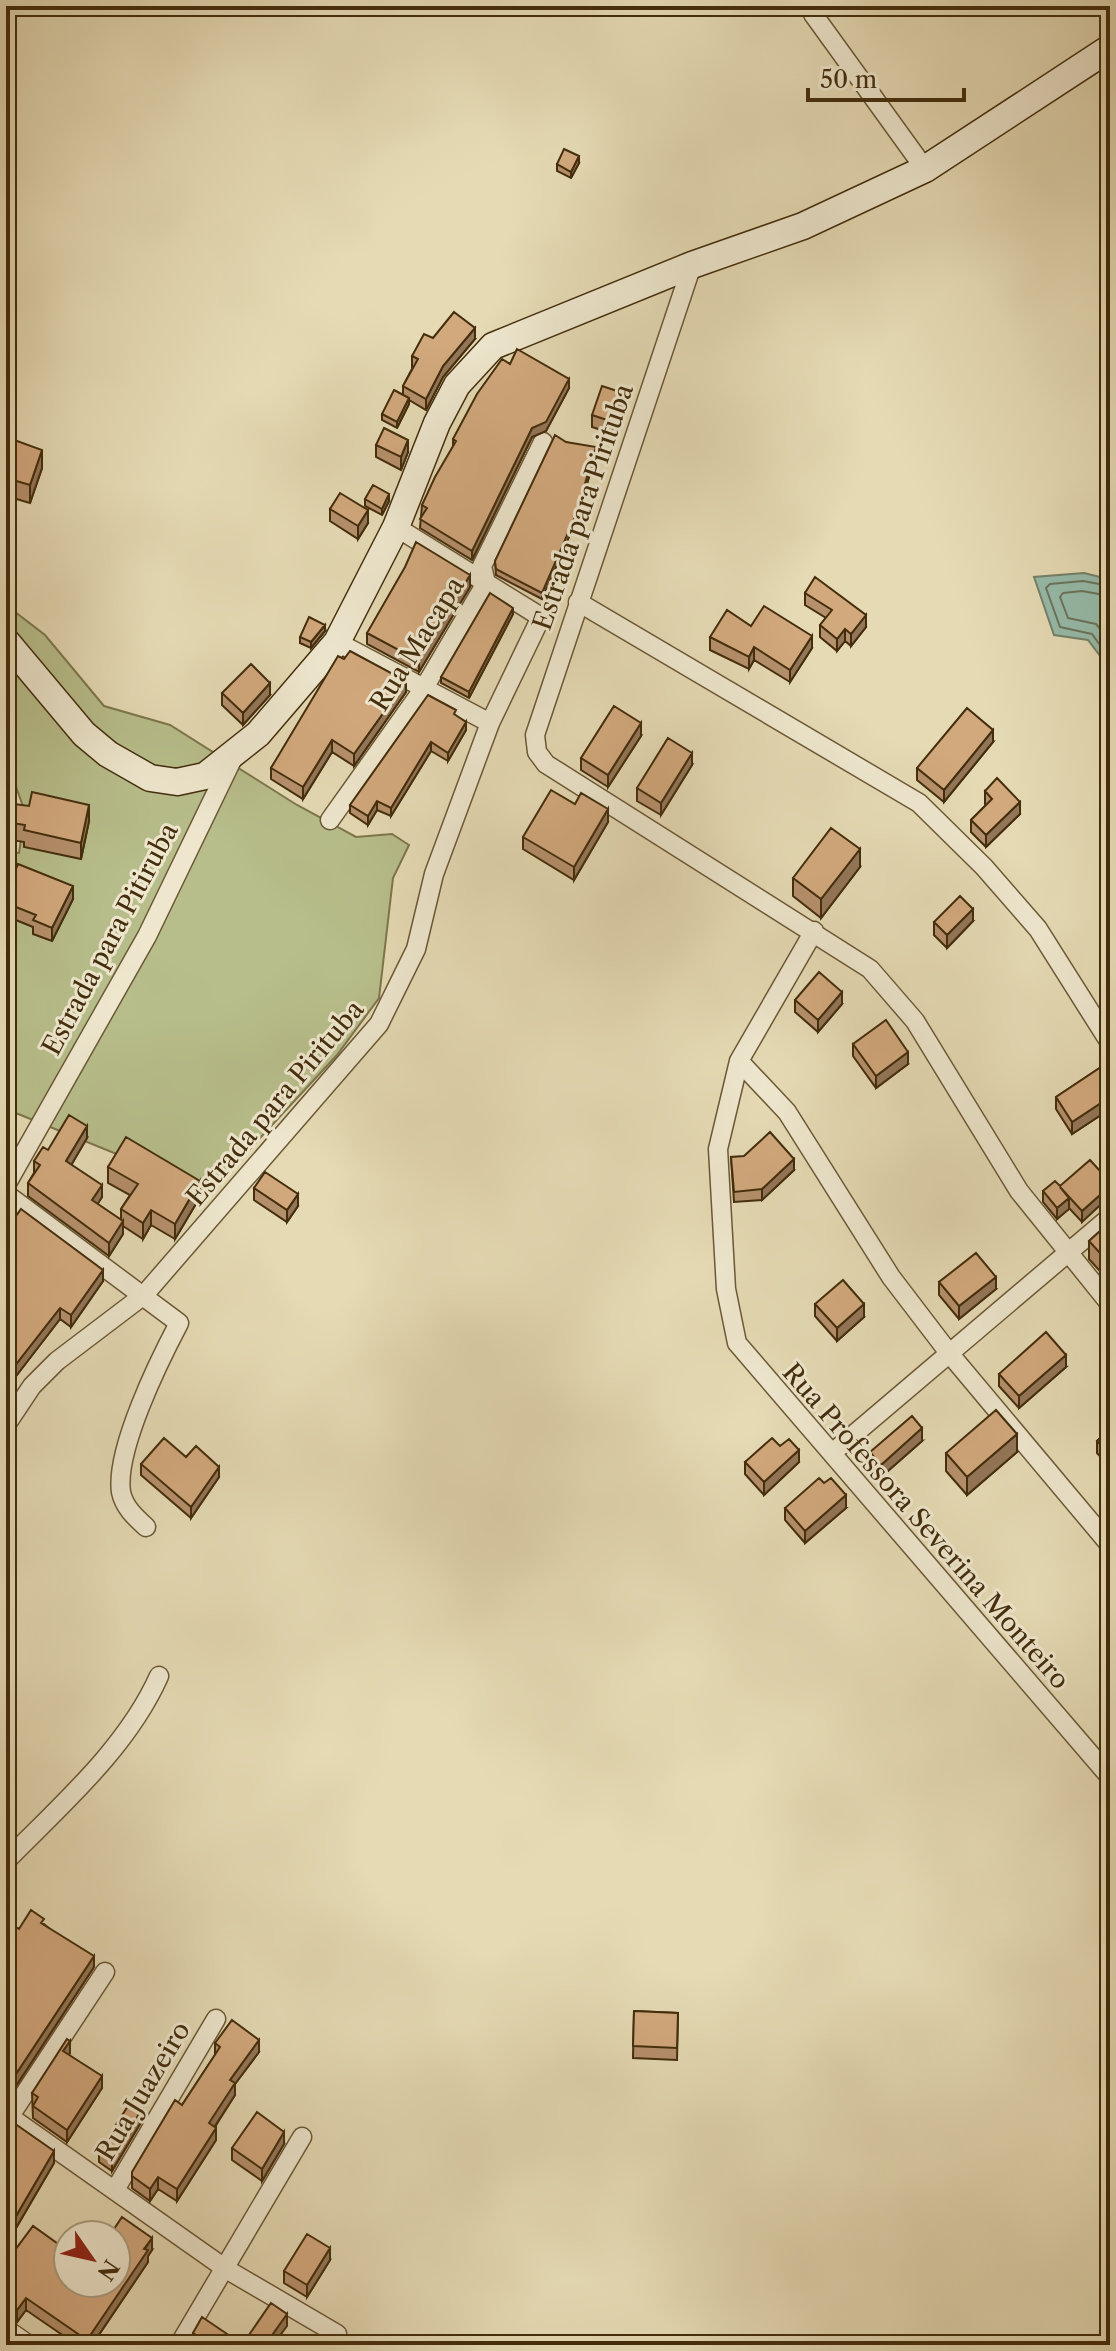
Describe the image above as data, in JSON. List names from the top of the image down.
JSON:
{
  "streets": {
    "street": [
      "Estrada para Pirituba",
      "Rua Macapa",
      "Estrada para Pitiruba",
      "Rua Professora Severina Monteiro",
      "Rua Juazeiro"
    ]
  },
  "crossings": [
    ["Estrada para Pirituba", "Rua Macapa"]
  ],
  "scale_bar": "50 m",
  "north": "bottom right"
}
